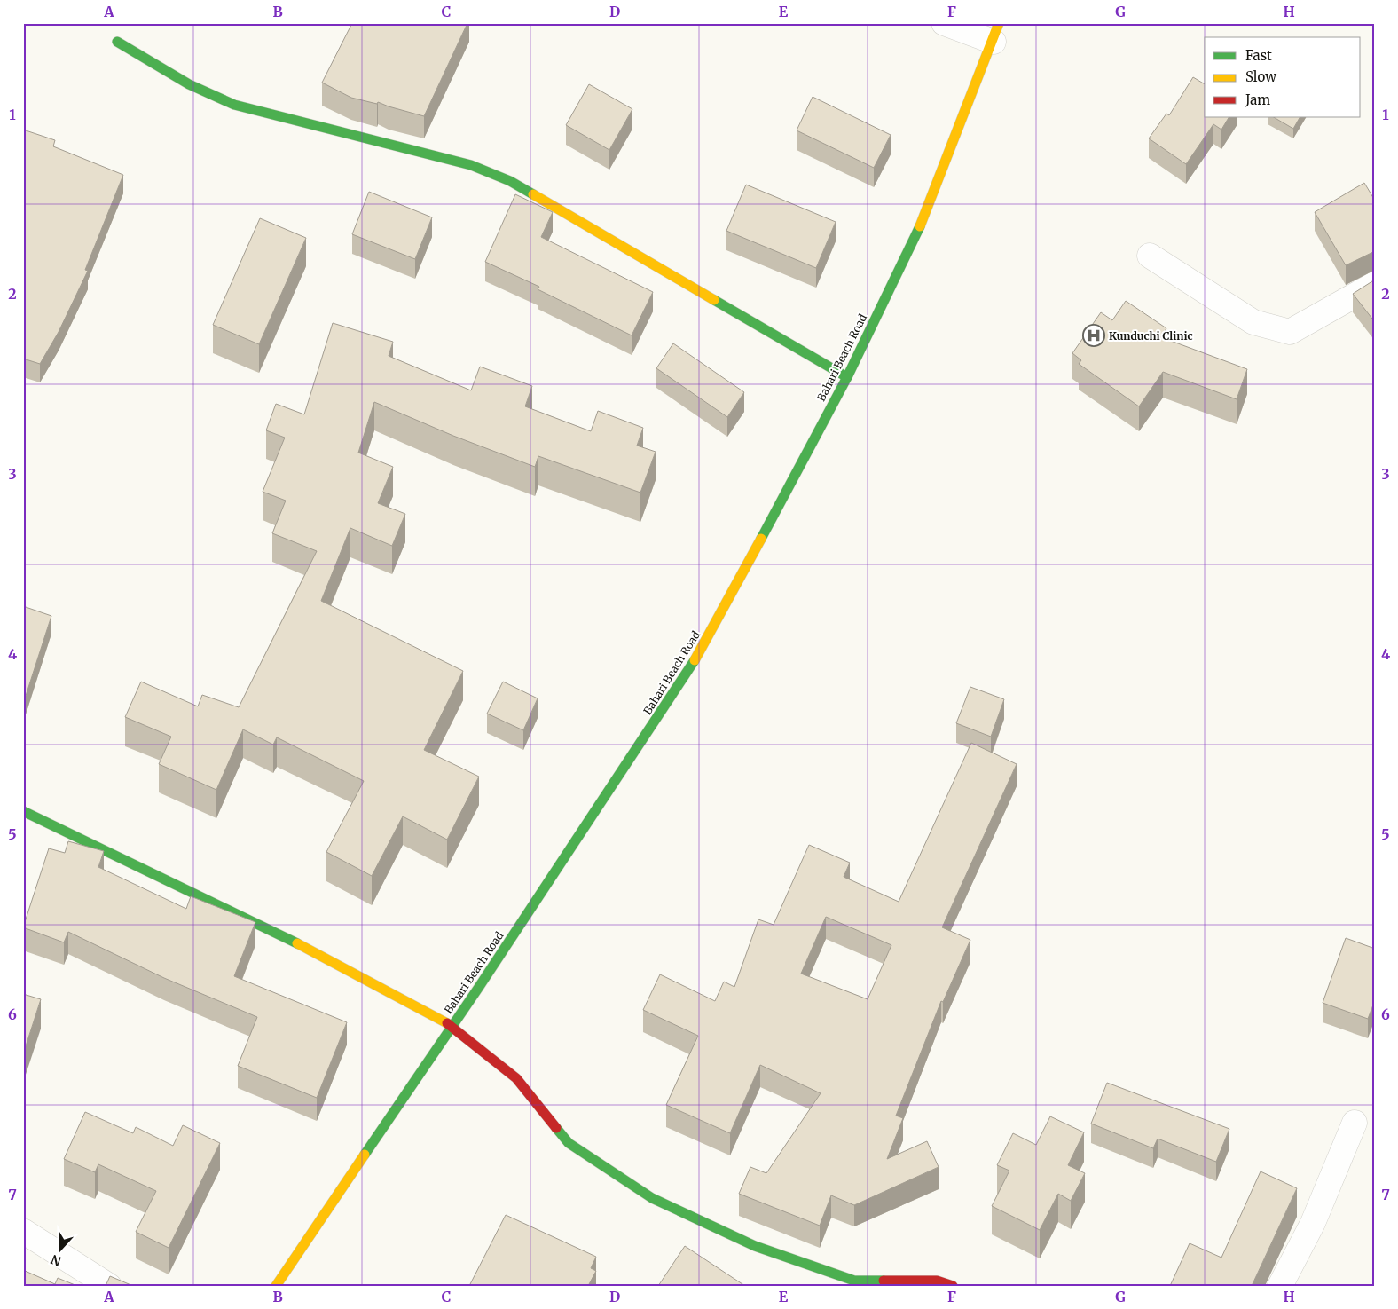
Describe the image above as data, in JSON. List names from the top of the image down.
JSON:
{
  "streets": {
    "street": ["Bahari Beach Road"]
  },
  "places": {
    "hospital": ["Kunduchi Clinic"]
  },
  "legend": ["Fast", "Slow", "Jam"],
  "north": "bottom",
  "grid": {
    "columns": [
      "A",
      "B",
      "C",
      "D",
      "E",
      "F",
      "G",
      "H"
    ],
    "rows": [
      "1",
      "2",
      "3",
      "4",
      "5",
      "6",
      "7"
    ]
  }
}
